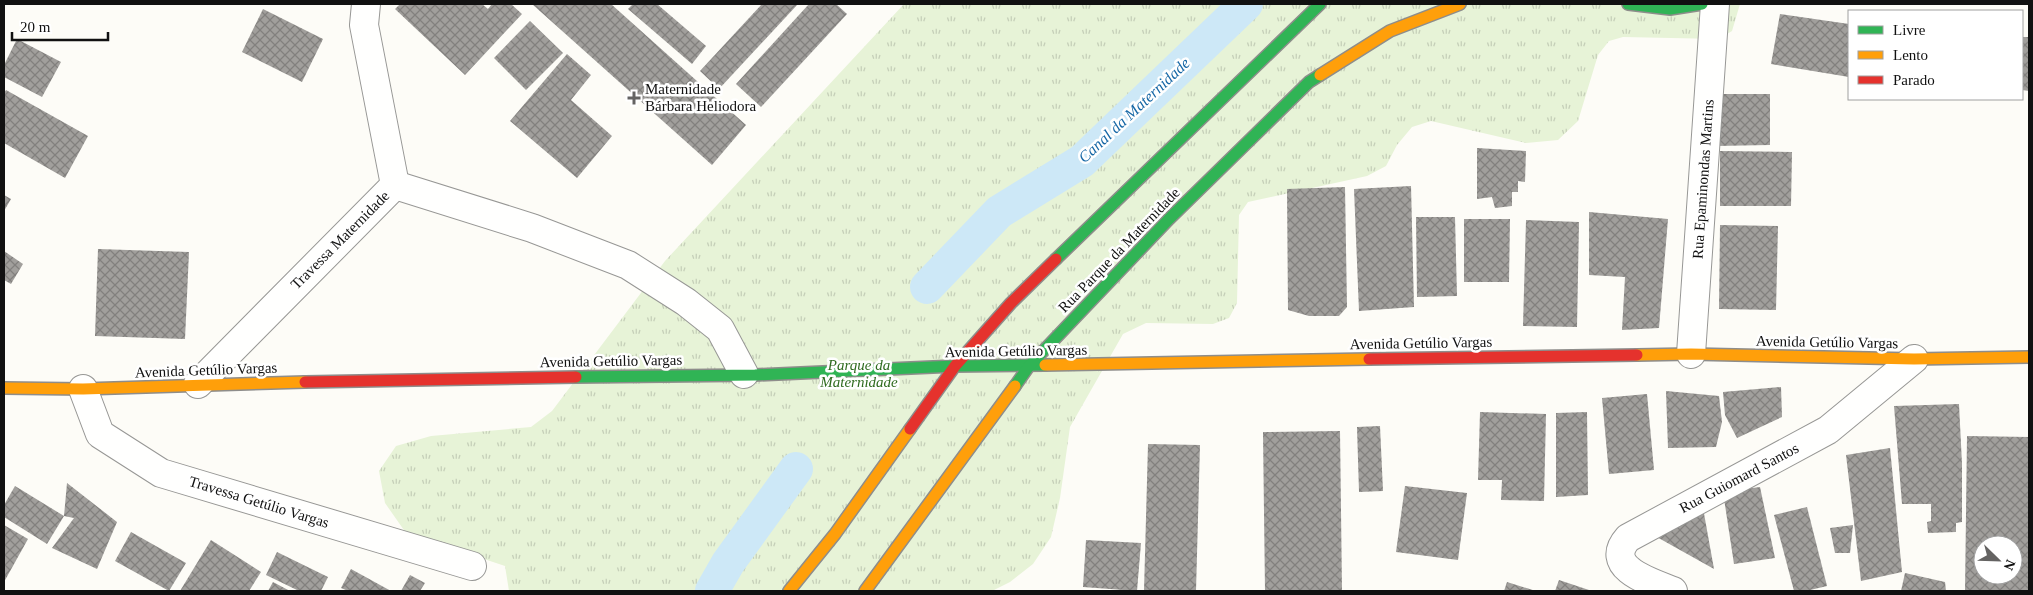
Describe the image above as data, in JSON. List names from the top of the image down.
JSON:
{
  "streets": {
    "street": [
      "Rua Epaminondas Martins",
      "Travessa Maternidade",
      "Rua Parque da Maternidade",
      "Avenida Getúlio Vargas",
      "Rua Guiomard Santos",
      "Travessa Getúlio Vargas"
    ]
  },
  "crossings": [
    ["Rua Epaminondas Martins", "Avenida Getúlio Vargas"],
    ["Travessa Maternidade", "Avenida Getúlio Vargas"],
    ["Rua Parque da Maternidade", "Avenida Getúlio Vargas"],
    ["Avenida Getúlio Vargas", "Rua Guiomard Santos"],
    ["Avenida Getúlio Vargas", "Travessa Getúlio Vargas"]
  ],
  "water": ["Canal da Maternidade"],
  "parks": ["Parque da Maternidade"],
  "places": {
    "health": ["Maternidade Bárbara Heliodora"]
  },
  "legend": ["Livre", "Lento", "Parado"],
  "scale_bar": "20 m",
  "north": "bottom right"
}
